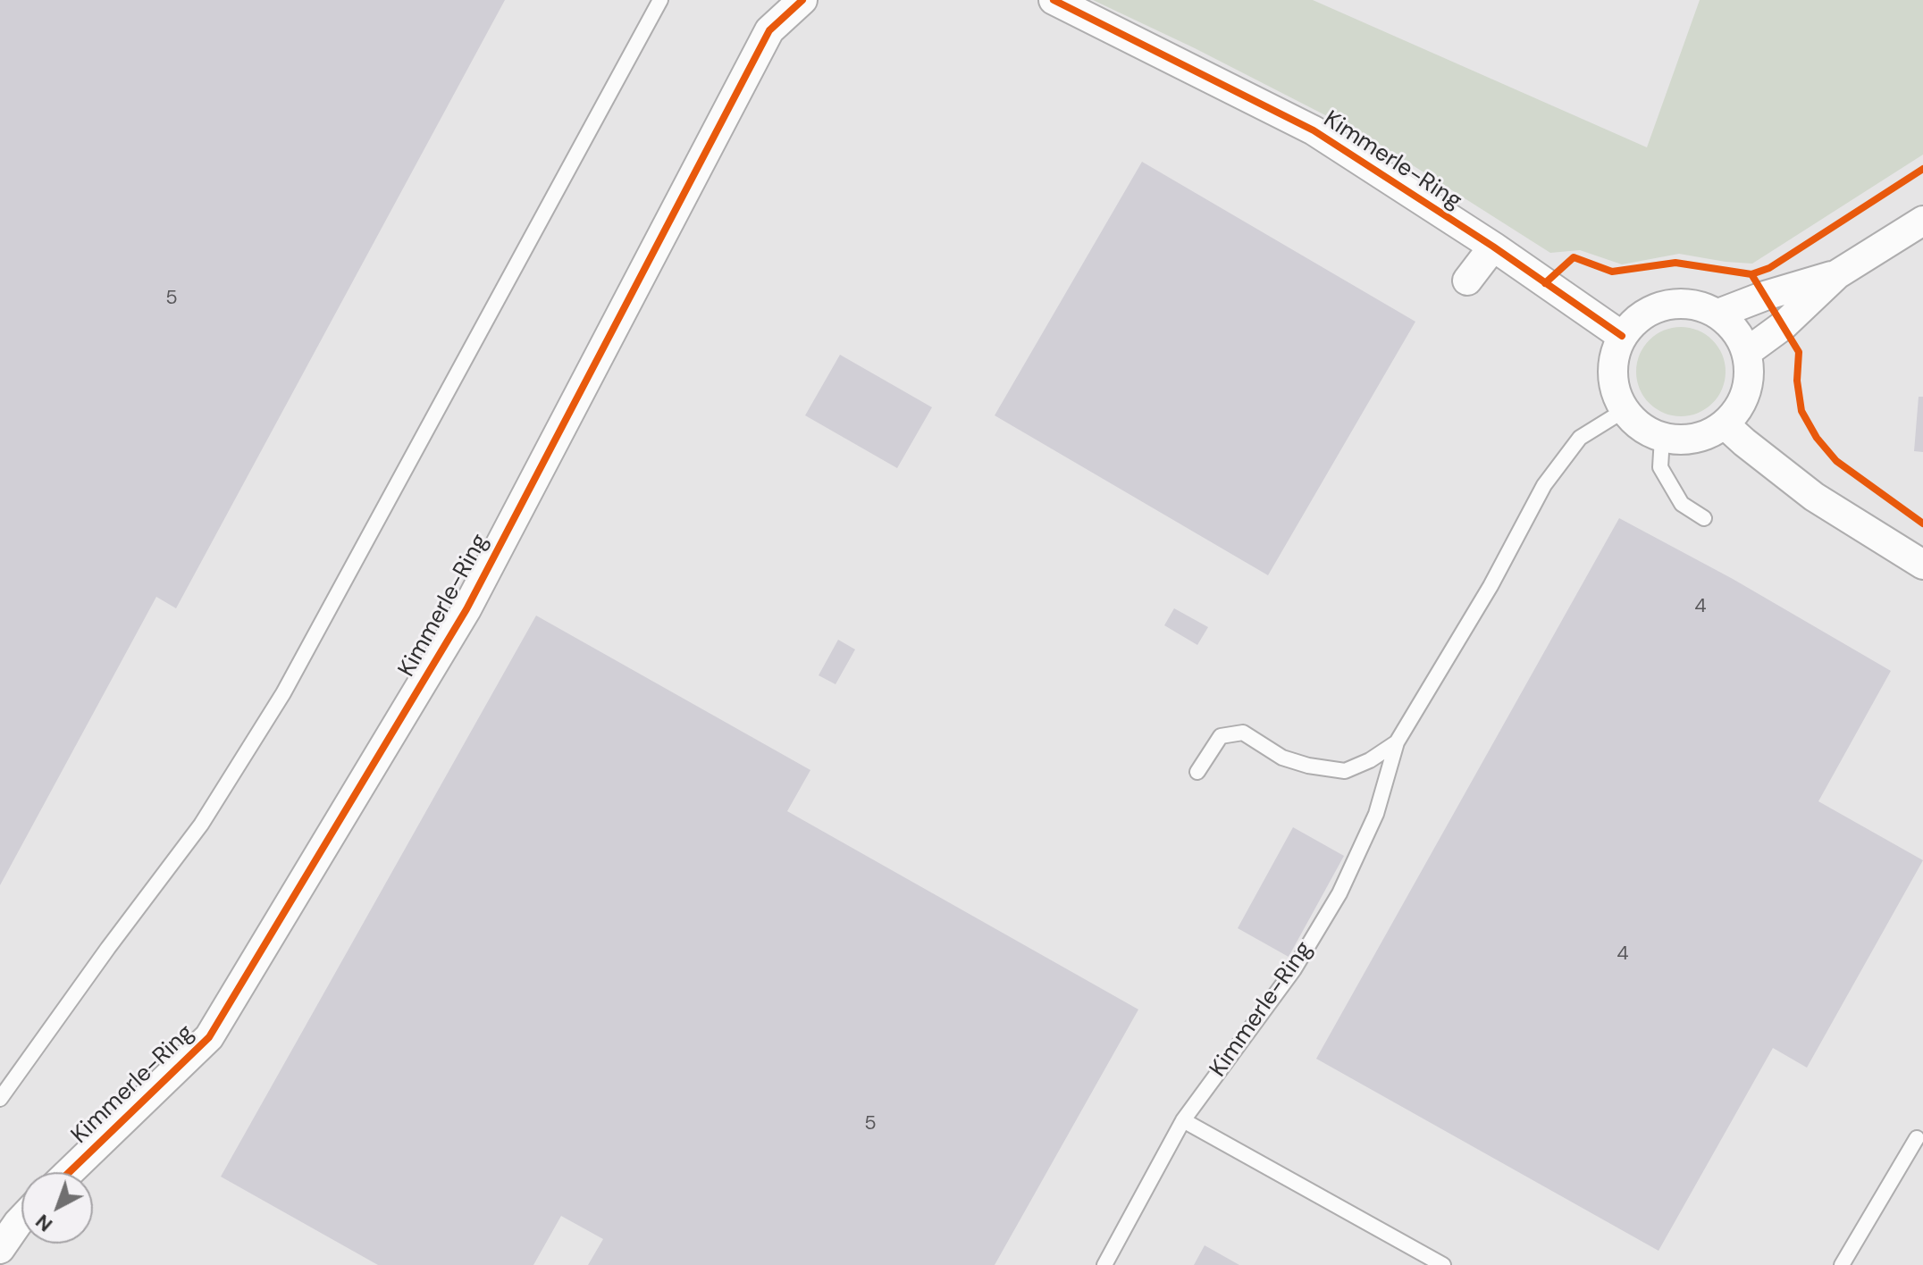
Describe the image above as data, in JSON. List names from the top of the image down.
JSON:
{
  "streets": {
    "street": ["Kimmerle-Ring"]
  },
  "house_numbers": [
    "5",
    "4",
    "4",
    "5"
  ],
  "north": "bottom left"
}
